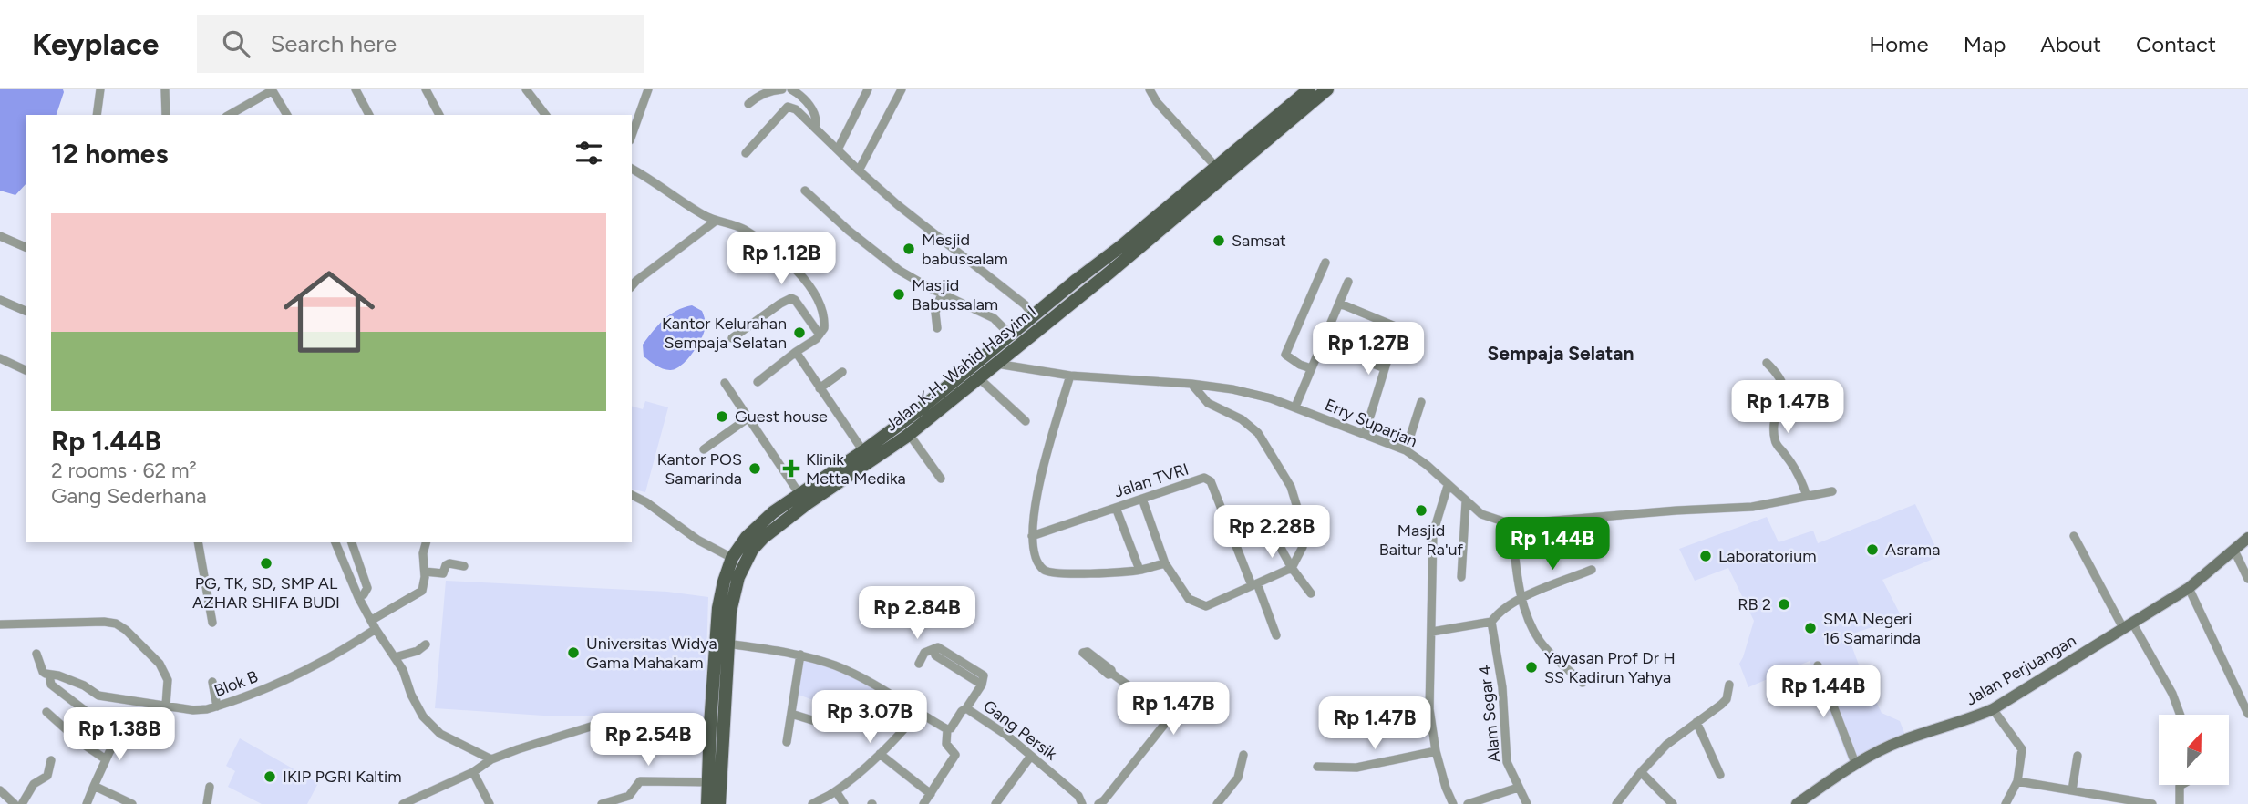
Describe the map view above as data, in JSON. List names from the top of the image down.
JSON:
{
  "streets": {
    "main road": ["Jalan K.H. Wahid Hasyim I"],
    "street": [
      "Erry Suparjan",
      "Jalan TVRI",
      "Jalan Perjuangan",
      "Blok B",
      "Alam Segar 4",
      "Gang Persik"
    ]
  },
  "crossings": [
    ["Jalan K.H. Wahid Hasyim I", "Erry Suparjan"]
  ],
  "districts": ["Sempaja Selatan"],
  "places": {
    "other": [
      "Samsat",
      "Mesjid babussalam",
      "Masjid Babussalam",
      "Kantor Kelurahan Sempaja Selatan",
      "Guest house",
      "Kantor POS Samarinda",
      "Masjid Baitur Ra'uf",
      "Asrama",
      "Laboratorium",
      "PG, TK, SD, SMP AL AZHAR SHIFA BUDI",
      "RB 2",
      "SMA Negeri 16 Samarinda",
      "Universitas Widya Gama Mahakam",
      "Yayasan Prof Dr H SS Kadirun Yahya",
      "IKIP PGRI Kaltim"
    ],
    "health": ["Klinik Metta Medika"]
  },
  "north": "top",
  "page": {
    "header": "Keyplace",
    "search": "Search here",
    "nav": [
      "Home",
      "Map",
      "About",
      "Contact"
    ],
    "heading": "12 homes",
    "list": [
      {
        "name": "Rp 1.44B",
        "note": "2 rooms · 62 m² · Gang Sederhana"
      }
    ],
    "price": [
      "Rp 1.12B",
      "Rp 1.27B",
      "Rp 1.47B",
      "Rp 2.28B",
      "Rp 1.44B",
      "Rp 2.84B",
      "Rp 1.44B",
      "Rp 1.47B",
      "Rp 3.07B",
      "Rp 1.47B",
      "Rp 1.38B",
      "Rp 2.54B"
    ]
  }
}
